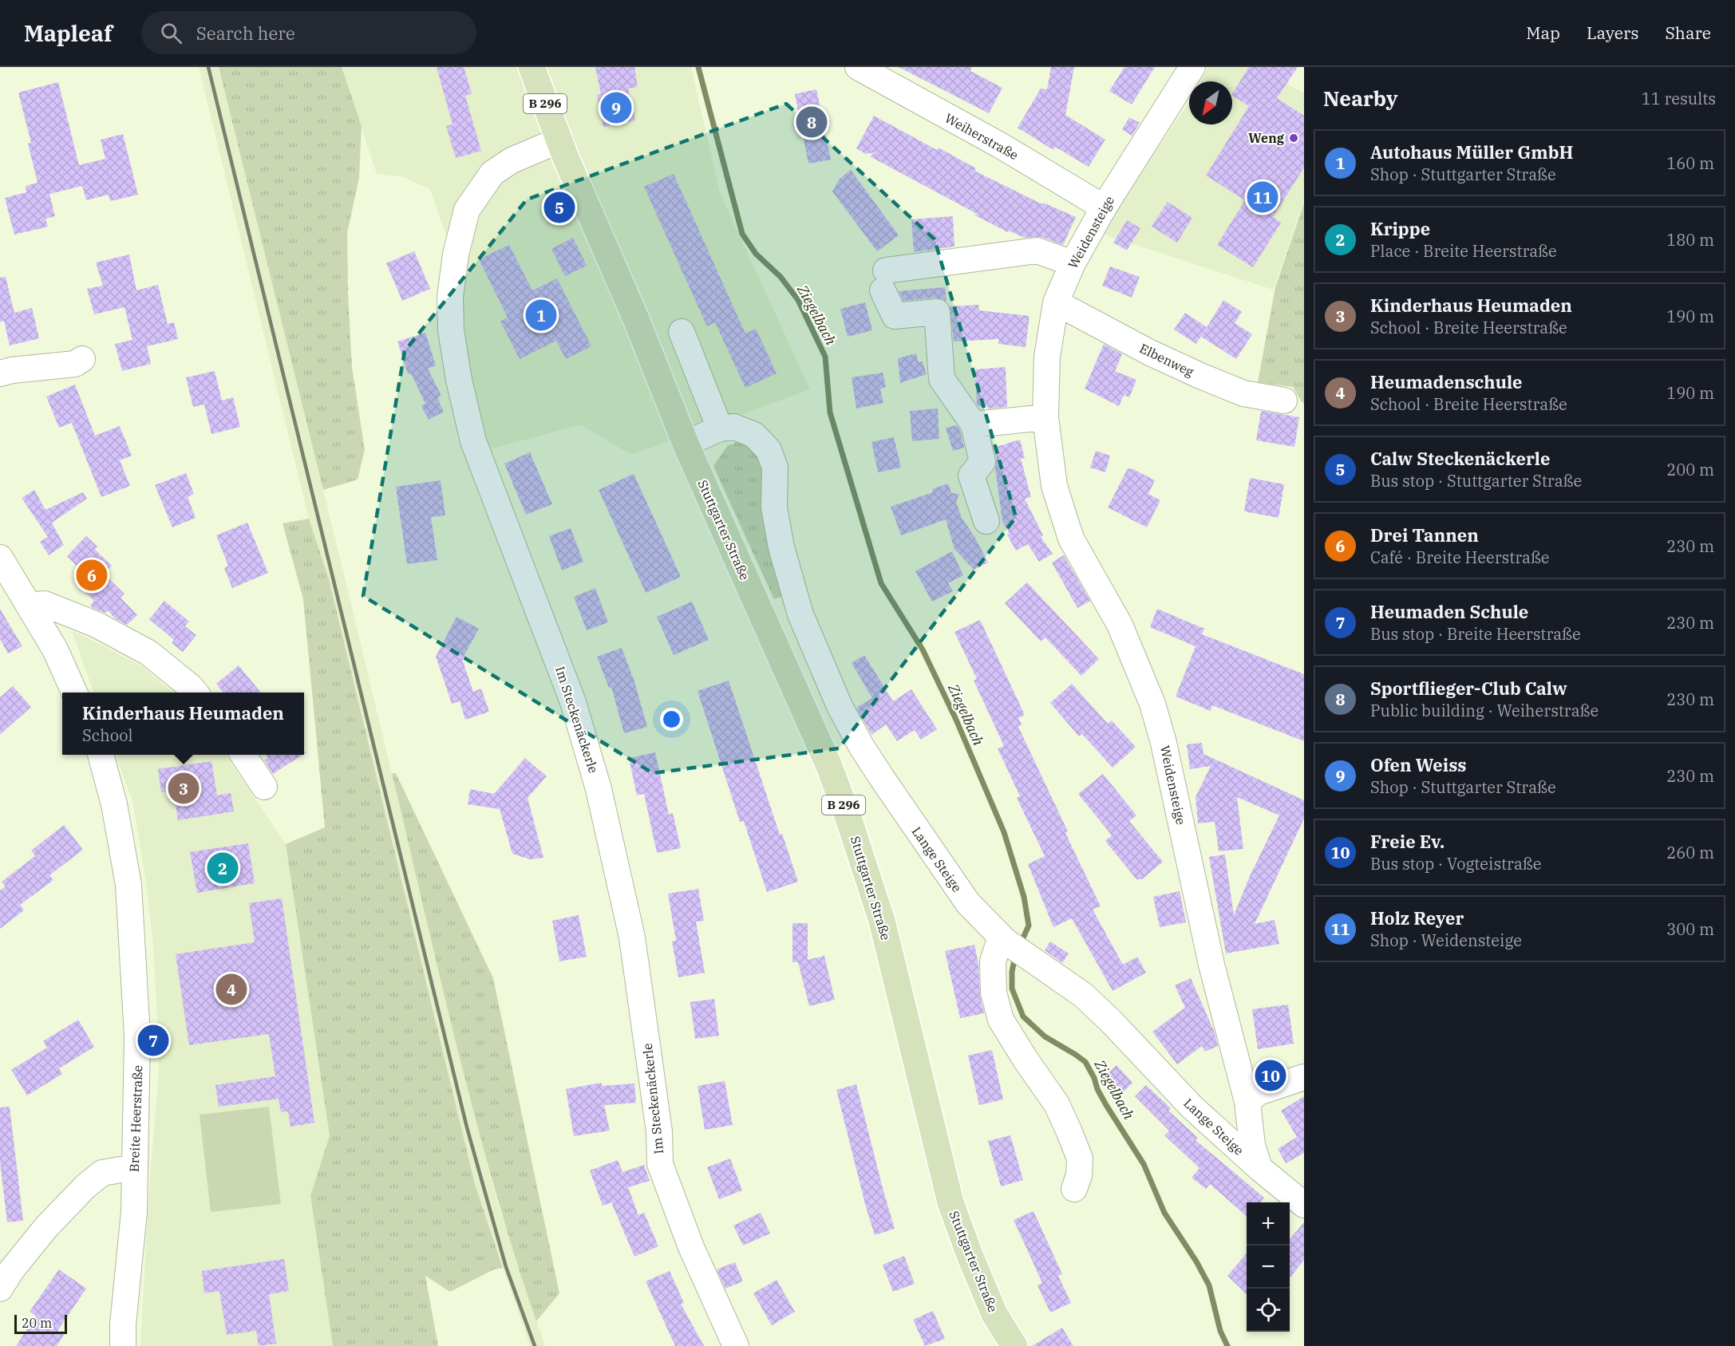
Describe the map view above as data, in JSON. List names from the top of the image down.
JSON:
{
  "streets": {
    "main road": ["B 296", "Stuttgarter Straße"],
    "street": [
      "Weiherstraße",
      "Weidensteige",
      "Elbenweg",
      "Im Steckenäckerle",
      "Lange Steige",
      "Breite Heerstraße"
    ]
  },
  "crossings": [
    ["Weiherstraße", "Weidensteige"],
    ["Weidensteige", "Elbenweg"],
    ["Weidensteige", "Lange Steige"],
    ["Stuttgarter Straße", "Im Steckenäckerle"]
  ],
  "water": ["Ziegelbach"],
  "places": ["Weng"],
  "scale_bar": "20 m",
  "north": "bottom left",
  "page": {
    "header": "Mapleaf",
    "search": "Search here",
    "nav": ["Map", "Layers", "Share"],
    "heading": ["Nearby", "11 results"],
    "pins": [
      "9",
      "8",
      "11",
      "5",
      "1",
      "6",
      "3",
      "2",
      "4",
      "7",
      "10"
    ],
    "list": [
      {
        "mark": "1",
        "name": "Autohaus Müller GmbH",
        "note": "Shop · Stuttgarter Straße",
        "value": "160 m"
      },
      {
        "mark": "2",
        "name": "Krippe",
        "note": "Place · Breite Heerstraße",
        "value": "180 m"
      },
      {
        "mark": "3",
        "name": "Kinderhaus Heumaden",
        "note": "School · Breite Heerstraße",
        "value": "190 m"
      },
      {
        "mark": "4",
        "name": "Heumadenschule",
        "note": "School · Breite Heerstraße",
        "value": "190 m"
      },
      {
        "mark": "5",
        "name": "Calw Steckenäckerle",
        "note": "Bus stop · Stuttgarter Straße",
        "value": "200 m"
      },
      {
        "mark": "6",
        "name": "Drei Tannen",
        "note": "Café · Breite Heerstraße",
        "value": "230 m"
      },
      {
        "mark": "7",
        "name": "Heumaden Schule",
        "note": "Bus stop · Breite Heerstraße",
        "value": "230 m"
      },
      {
        "mark": "8",
        "name": "Sportflieger-Club Calw",
        "note": "Public building · Weiherstraße",
        "value": "230 m"
      },
      {
        "mark": "9",
        "name": "Ofen Weiss",
        "note": "Shop · Stuttgarter Straße",
        "value": "230 m"
      },
      {
        "mark": "10",
        "name": "Freie Ev.",
        "note": "Bus stop · Vogteistraße",
        "value": "260 m"
      },
      {
        "mark": "11",
        "name": "Holz Reyer",
        "note": "Shop · Weidensteige",
        "value": "300 m"
      }
    ],
    "popup": ["Kinderhaus Heumaden", "School"],
    "map_buttons": ["+", "−"],
    "scale": "20 m"
  }
}
